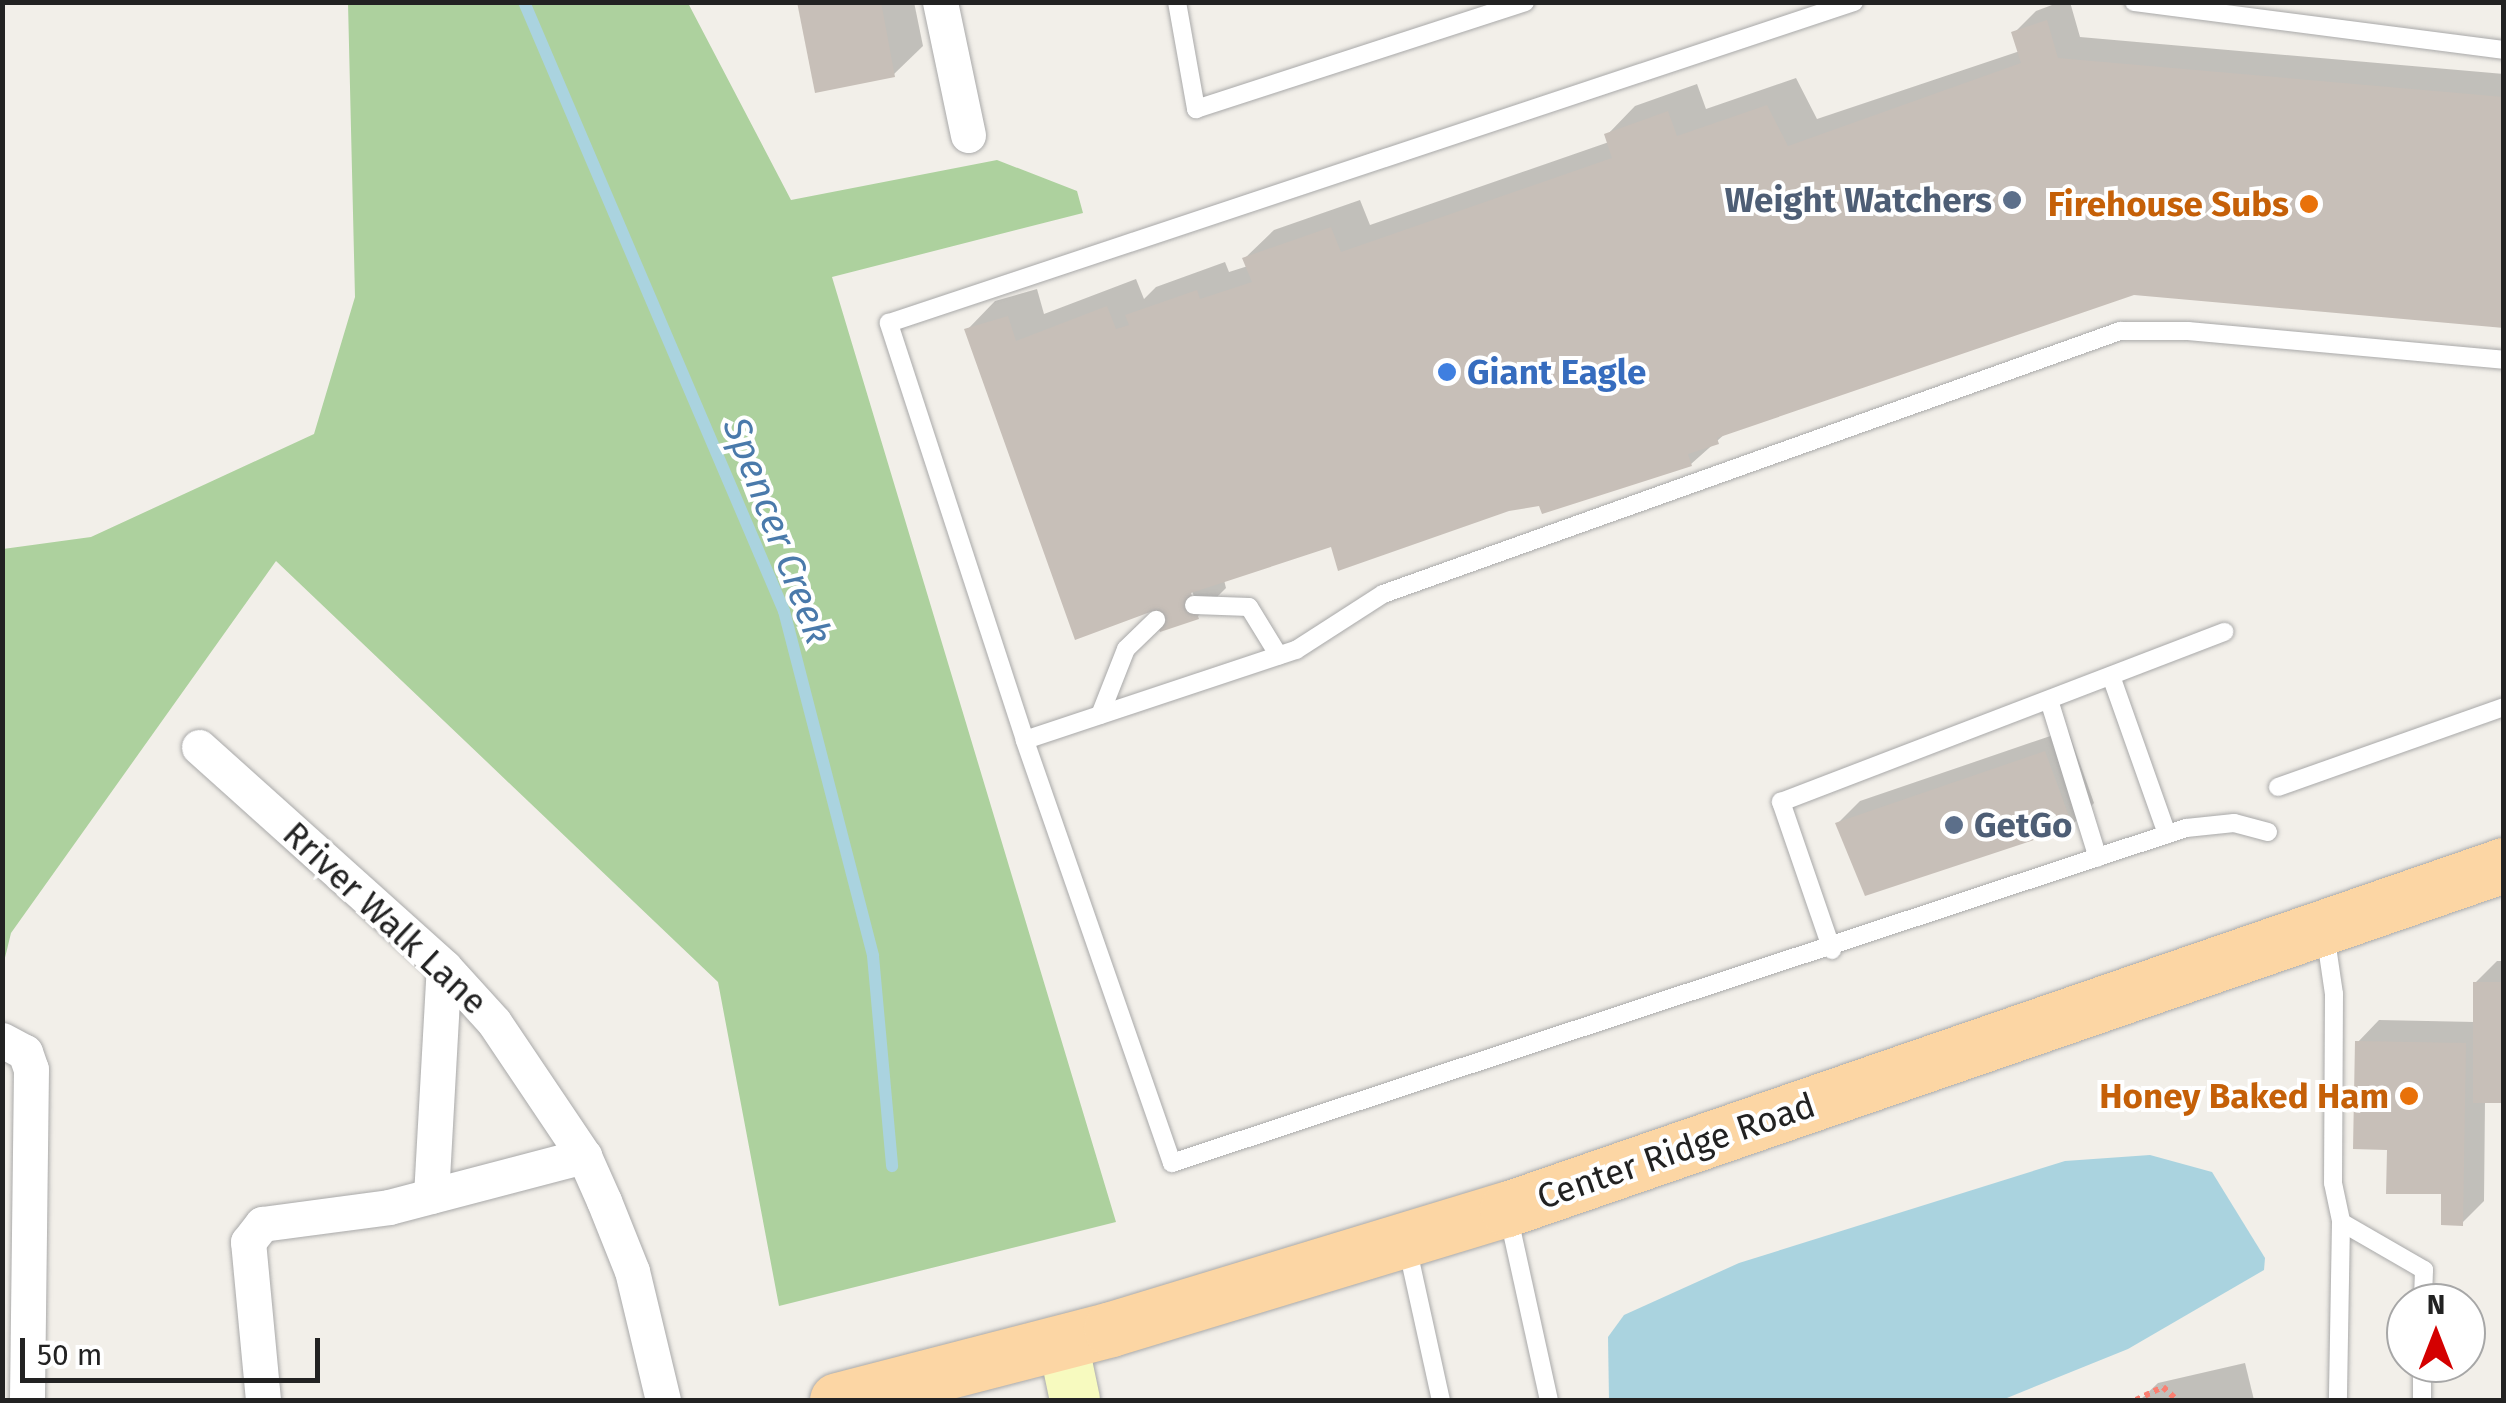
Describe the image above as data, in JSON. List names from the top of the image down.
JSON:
{
  "streets": {
    "main road": ["Center Ridge Road"],
    "street": ["Rriver Walk Lane"]
  },
  "water": ["Spencer Creek"],
  "places": [
    "Weight Watchers",
    "Firehouse Subs",
    "Giant Eagle",
    "GetGo",
    "Honey Baked Ham"
  ],
  "scale_bar": "50 m",
  "north": "top"
}
